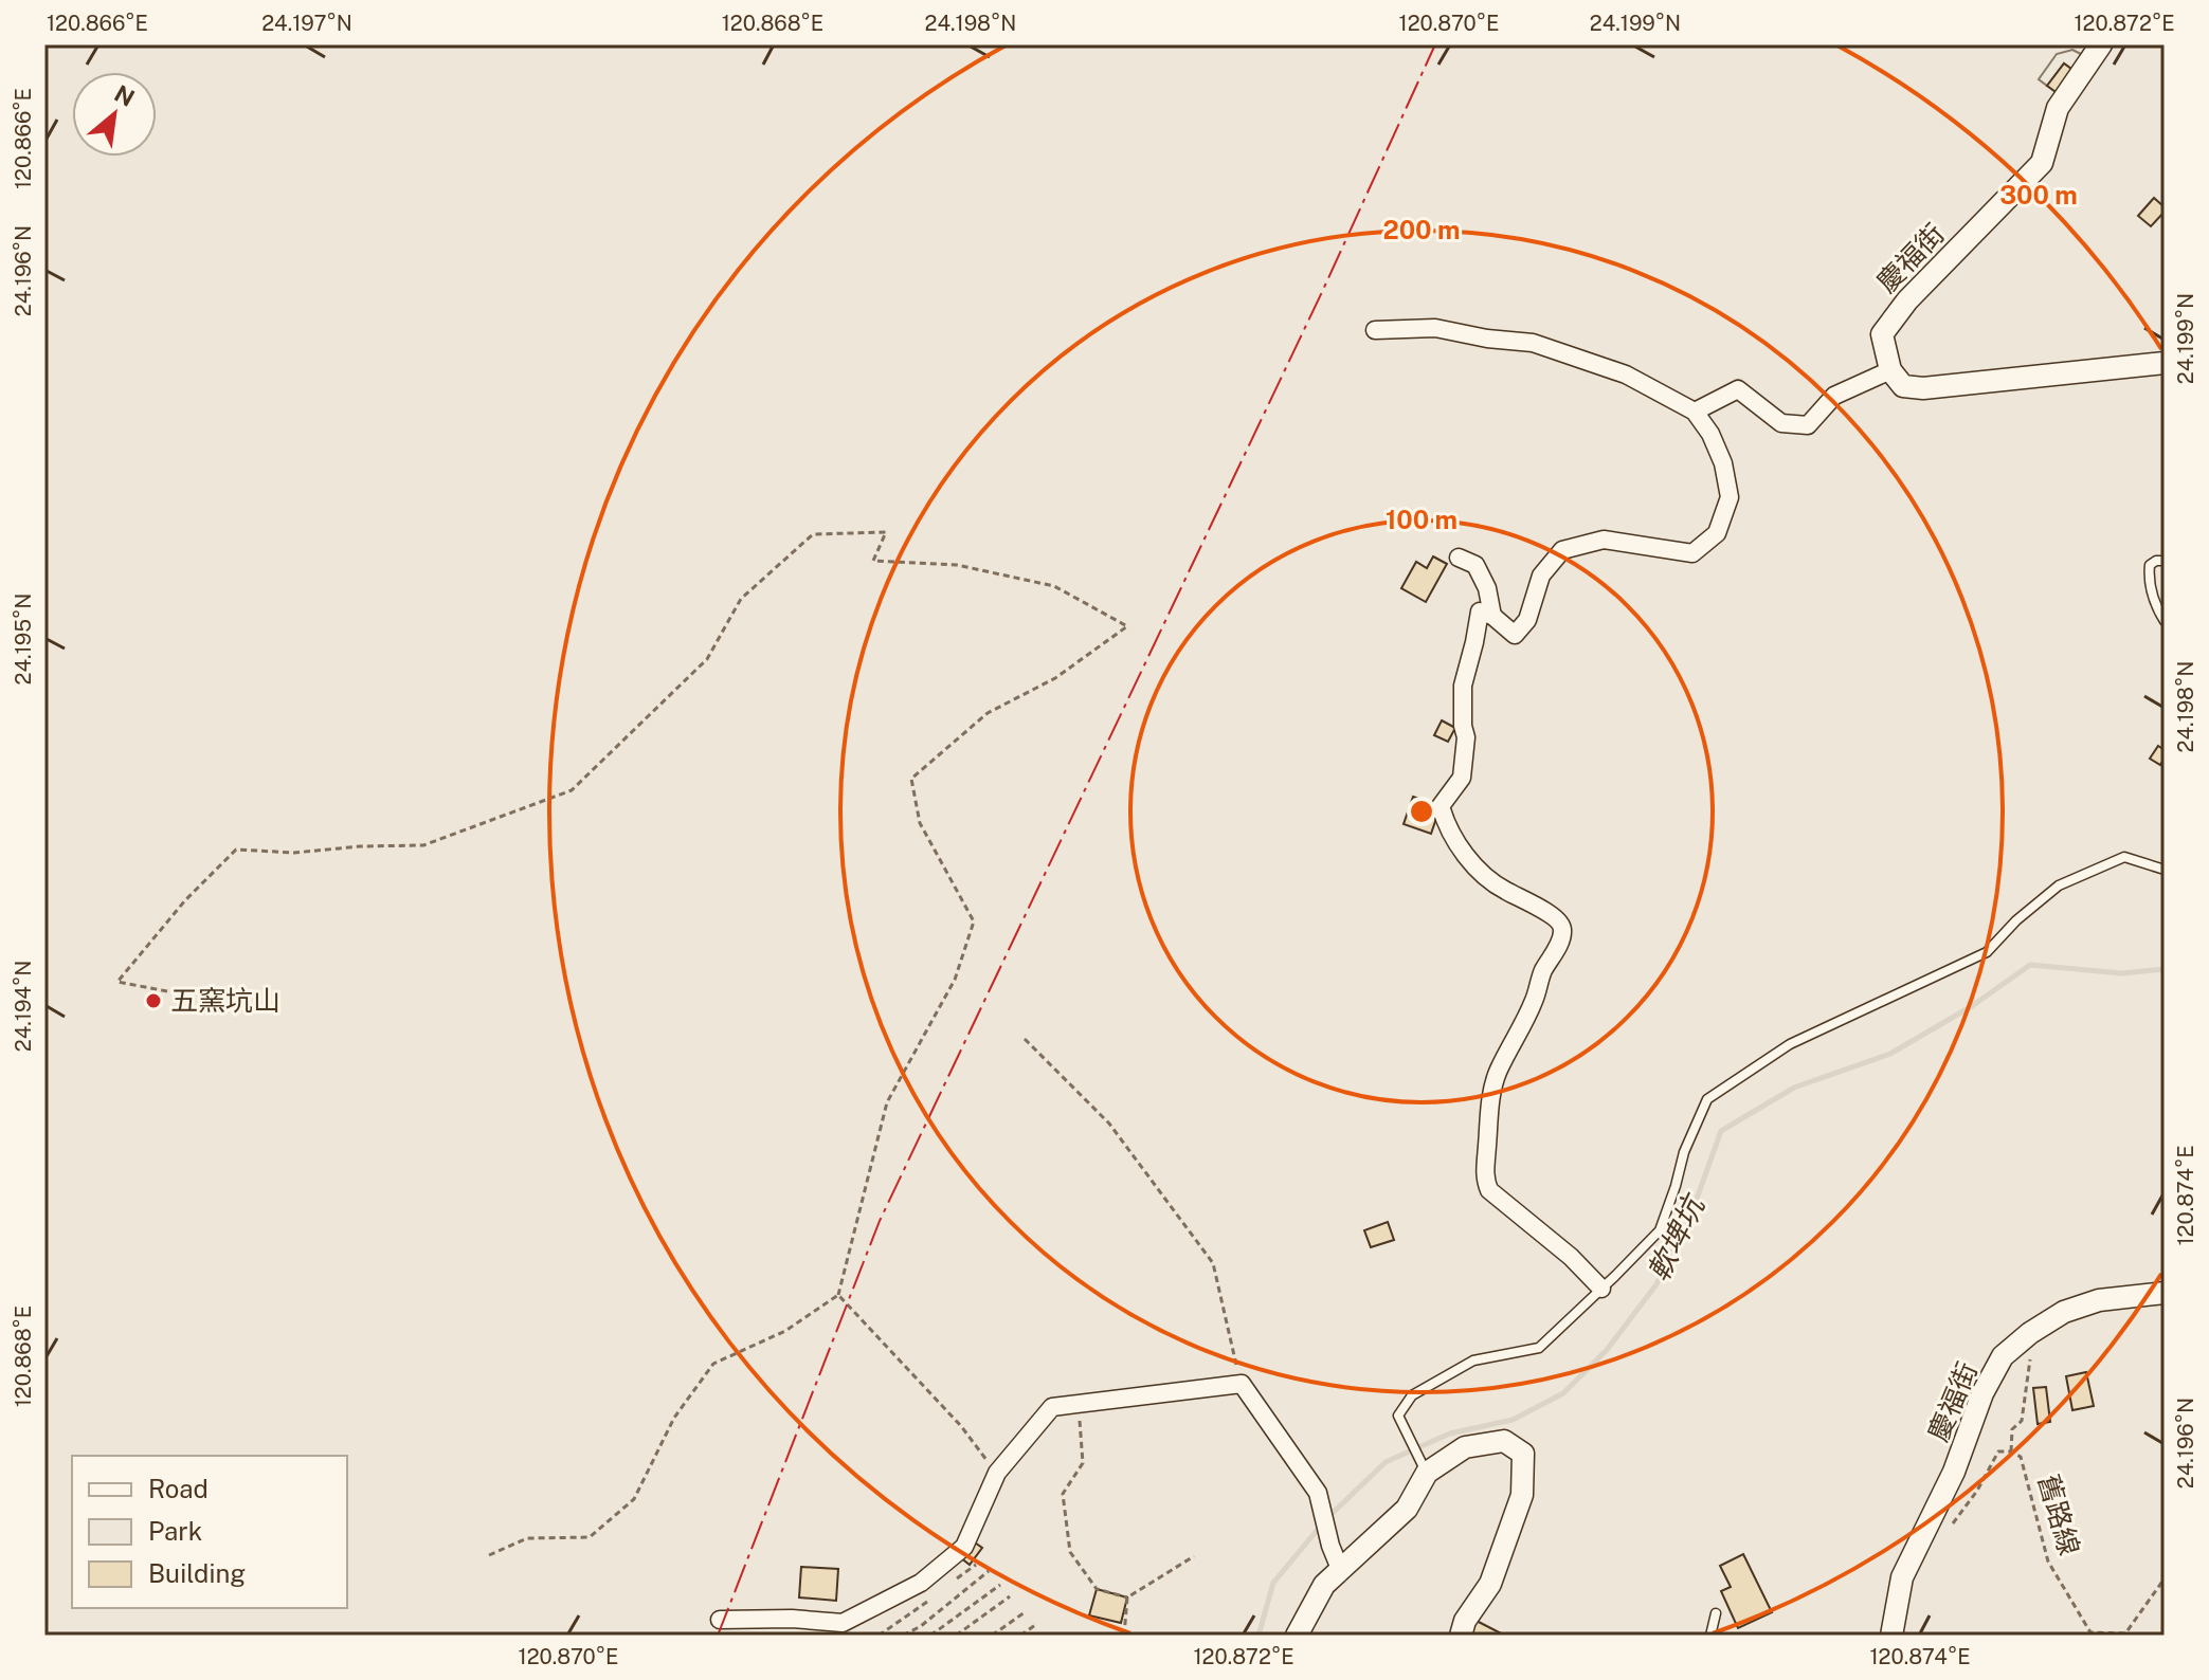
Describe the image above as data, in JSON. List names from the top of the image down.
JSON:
{
  "streets": {
    "street": ["慶福街"],
    "path": ["舊路線"]
  },
  "water": ["軟埤坑"],
  "places": ["五窯坑山"],
  "legend": ["Road", "Park", "Building"],
  "north": "top right",
  "coordinates": [
    "120.866°E",
    "24.197°N",
    "120.868°E",
    "24.198°N",
    "120.870°E",
    "24.199°N",
    "120.872°E",
    "24.196°N",
    "24.195°N",
    "24.194°N",
    "120.874°E"
  ],
  "rings": ["300 m", "200 m", "100 m"]
}
